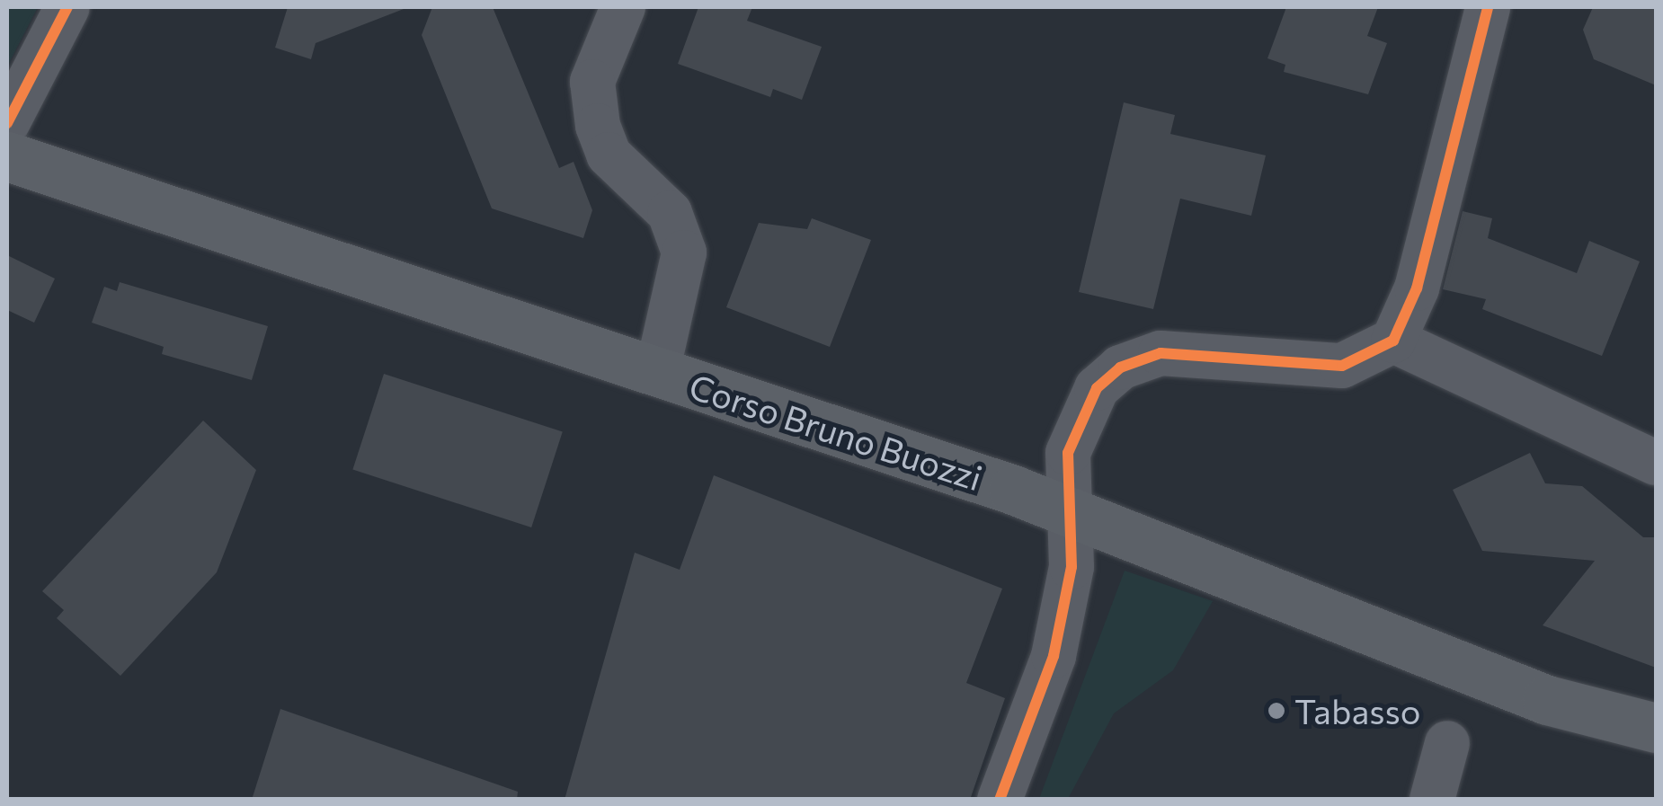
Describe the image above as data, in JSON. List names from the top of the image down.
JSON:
{
  "streets": {
    "main road": ["Corso Bruno Buozzi"]
  },
  "places": ["Tabasso"]
}
